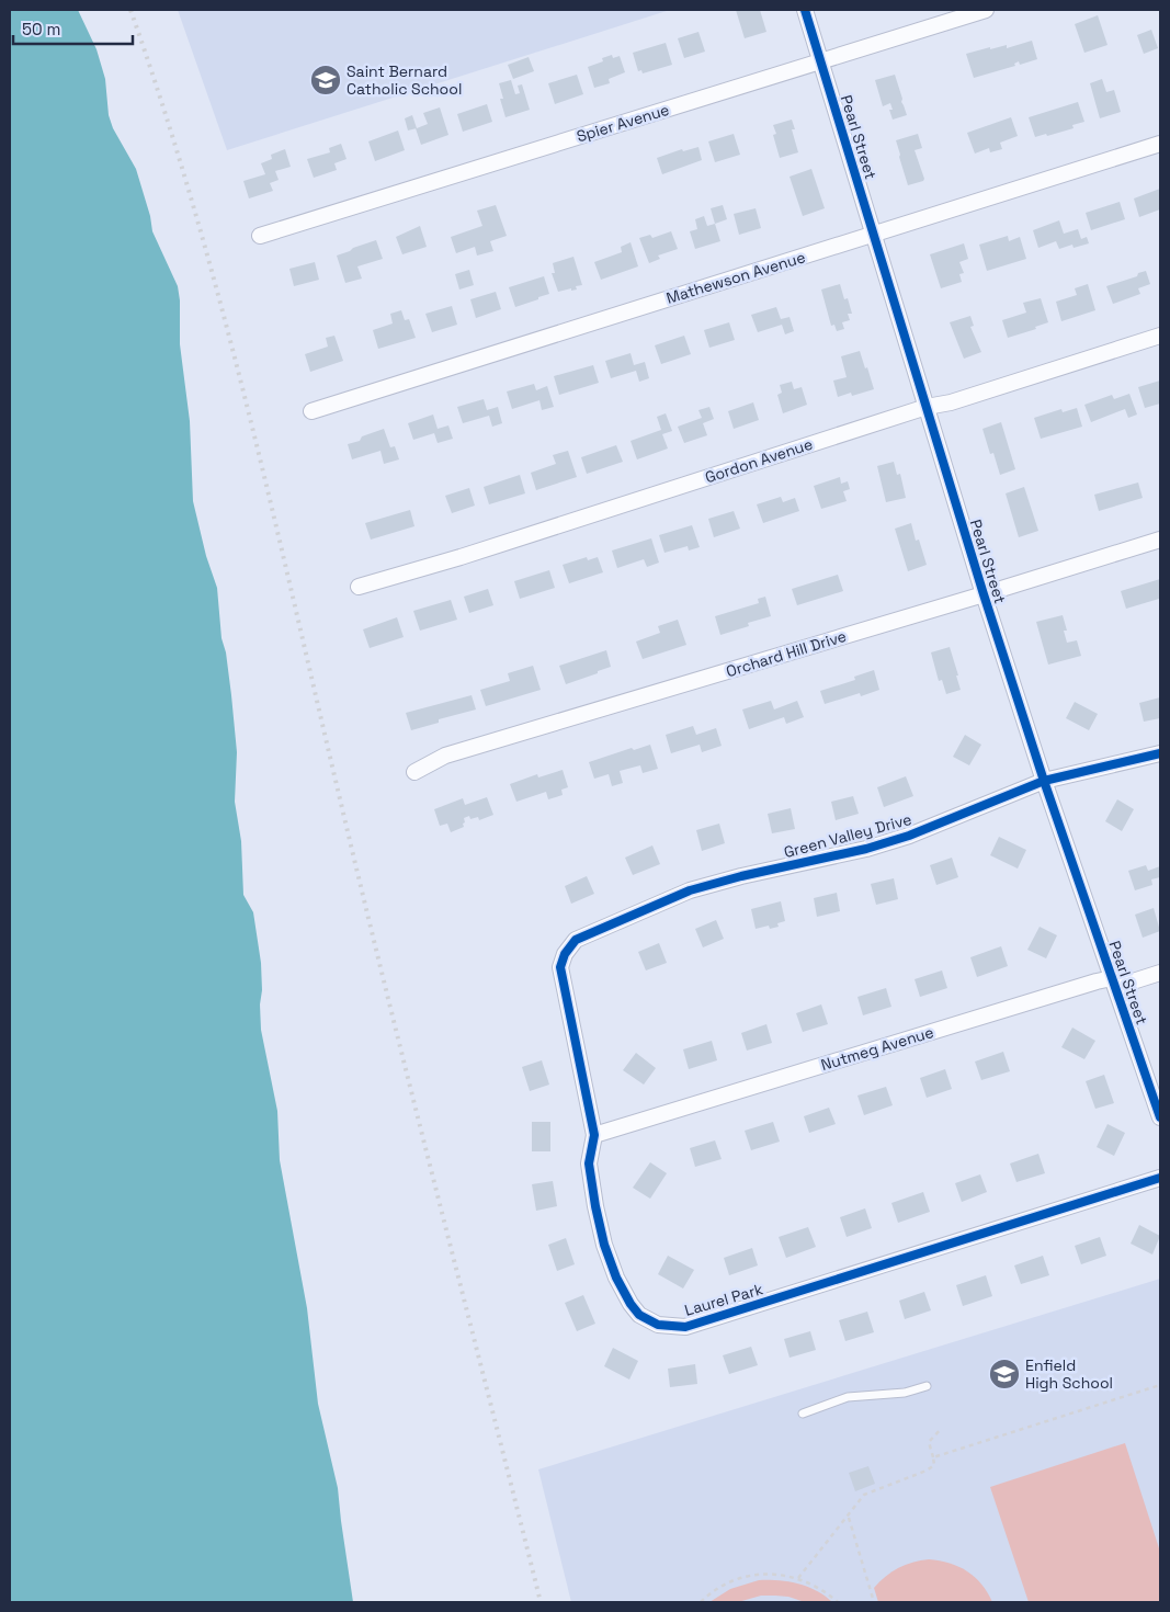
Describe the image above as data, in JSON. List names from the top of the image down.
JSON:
{
  "streets": {
    "street": [
      "Spier Avenue",
      "Pearl Street",
      "Mathewson Avenue",
      "Gordon Avenue",
      "Orchard Hill Drive",
      "Green Valley Drive",
      "Nutmeg Avenue",
      "Laurel Park"
    ]
  },
  "crossings": [
    ["Spier Avenue", "Pearl Street"],
    ["Pearl Street", "Mathewson Avenue"],
    ["Pearl Street", "Gordon Avenue"],
    ["Pearl Street", "Orchard Hill Drive"],
    ["Pearl Street", "Green Valley Drive"],
    ["Pearl Street", "Nutmeg Avenue"],
    ["Green Valley Drive", "Laurel Park"],
    ["Nutmeg Avenue", "Laurel Park"]
  ],
  "places": {
    "school or university": ["Saint Bernard Catholic School", "Enfield High School"]
  },
  "scale_bar": "50 m"
}
